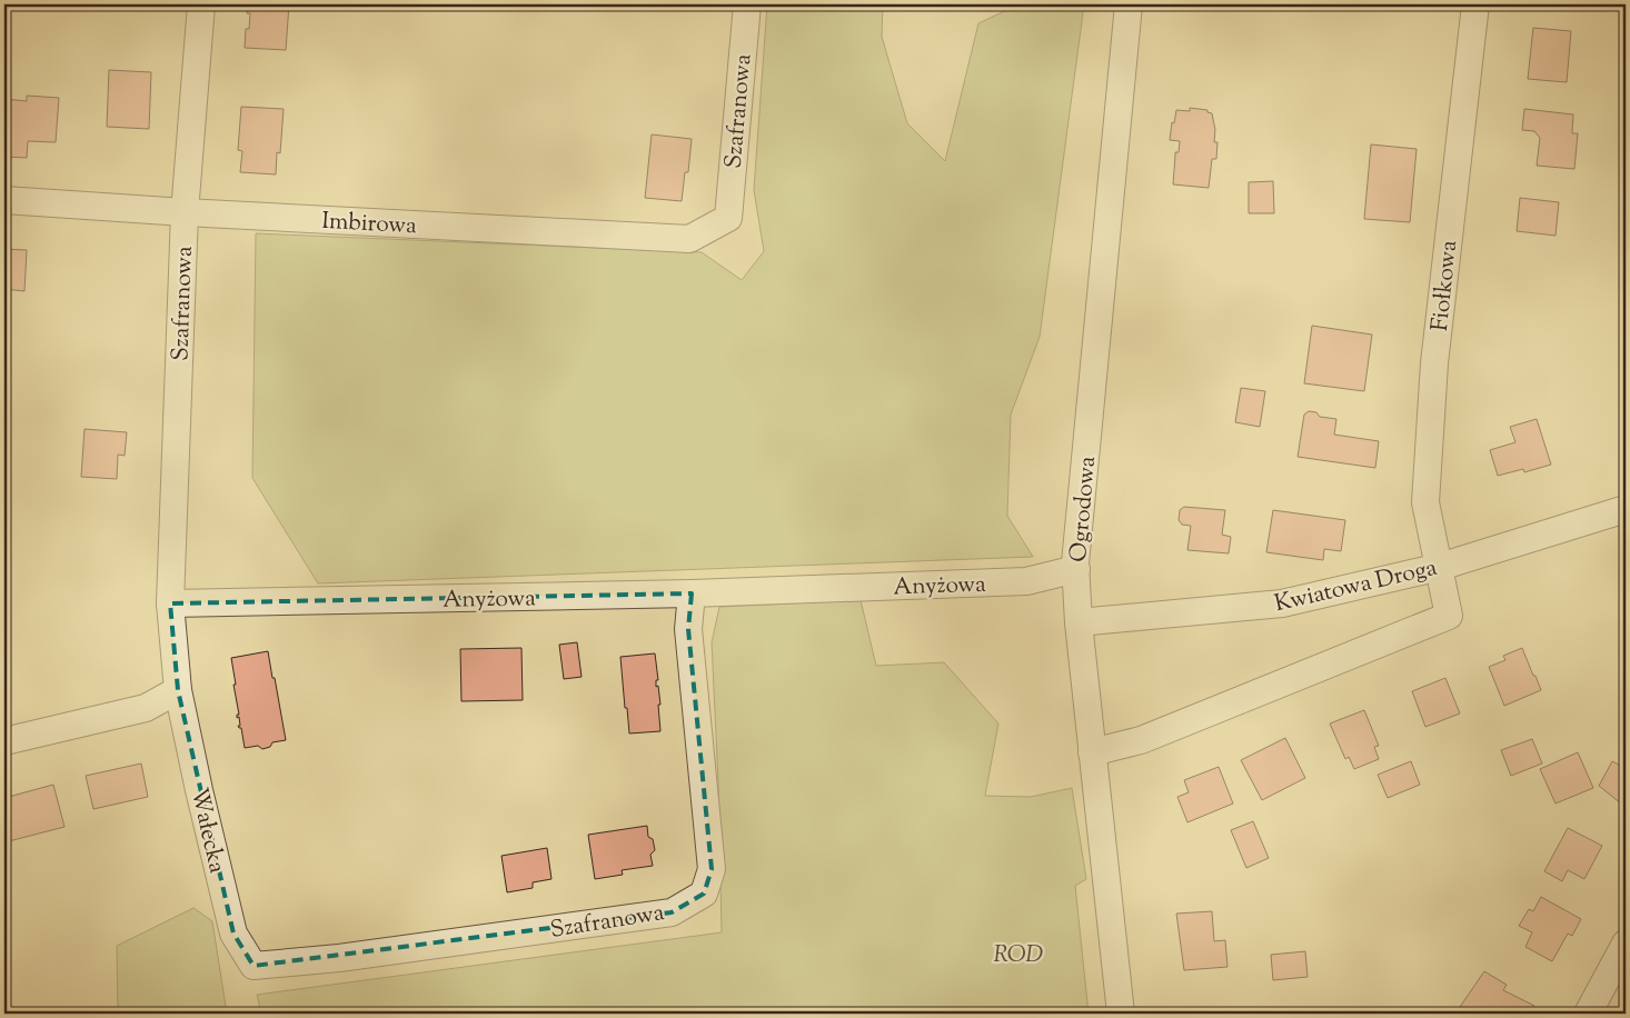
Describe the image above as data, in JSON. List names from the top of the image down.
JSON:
{
  "streets": {
    "street": [
      "Szafranowa",
      "Imbirowa",
      "Fiołkowa",
      "Ogrodowa",
      "Anyżowa",
      "Kwiatowa Droga",
      "Wałecka"
    ]
  },
  "crossings": [
    ["Szafranowa", "Imbirowa"],
    ["Szafranowa", "Anyżowa"],
    ["Szafranowa", "Wałecka"],
    ["Fiołkowa", "Ogrodowa"],
    ["Fiołkowa", "Kwiatowa Droga"],
    ["Ogrodowa", "Anyżowa"],
    ["Ogrodowa", "Kwiatowa Droga"]
  ],
  "parks": ["ROD"]
}
